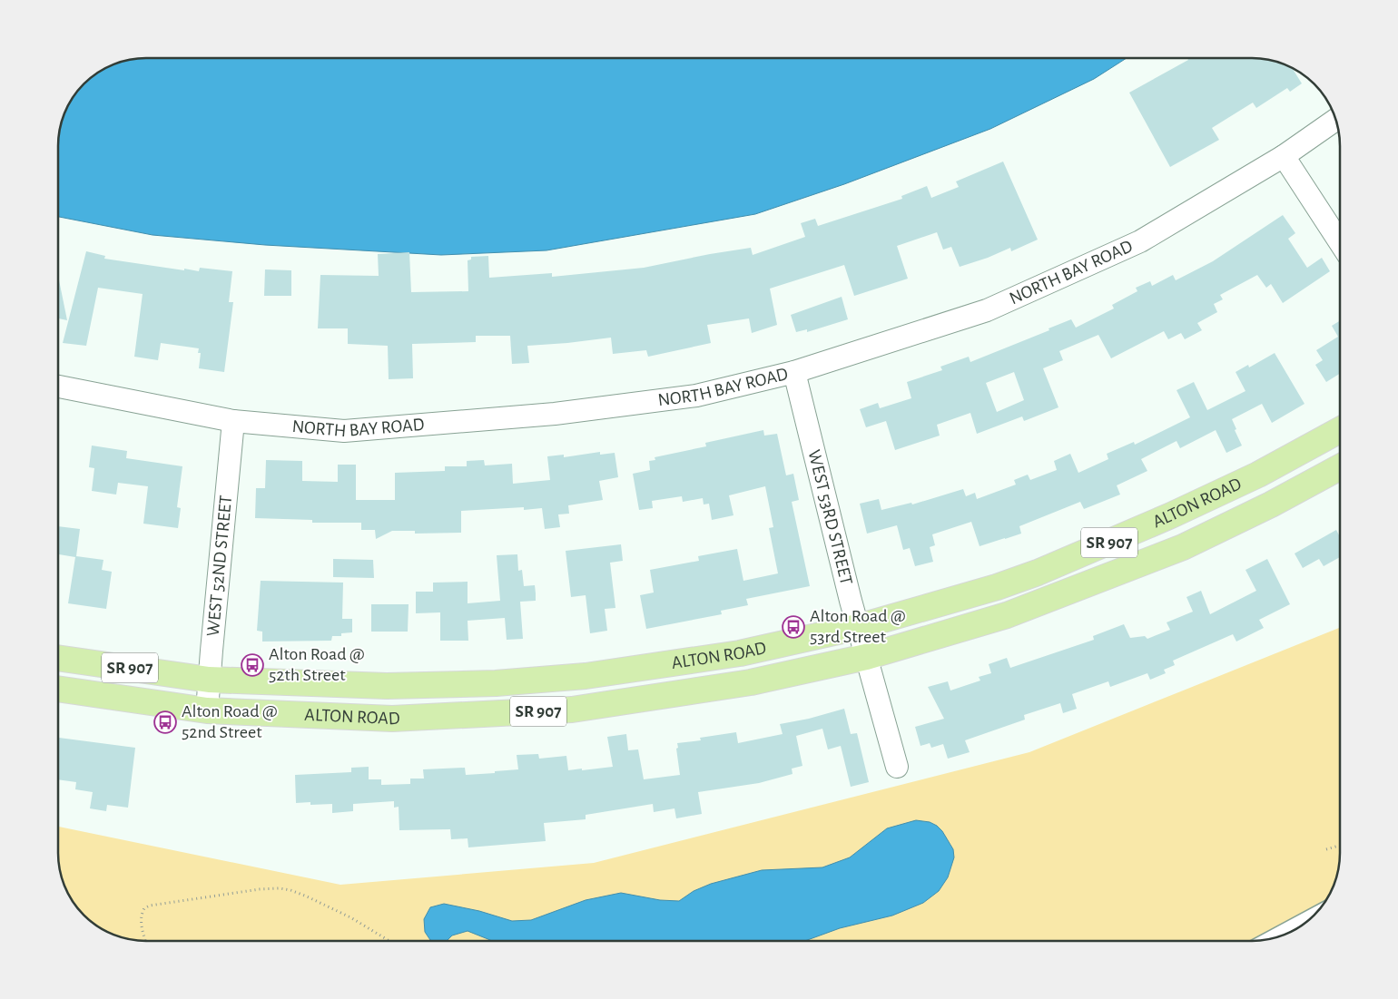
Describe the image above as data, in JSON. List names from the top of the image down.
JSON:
{
  "streets": {
    "main road": ["ALTON ROAD", "SR 907"],
    "street": ["NORTH BAY ROAD", "WEST 53RD STREET", "WEST 52ND STREET"]
  },
  "crossings": [
    ["NORTH BAY ROAD", "WEST 53RD STREET"],
    ["NORTH BAY ROAD", "WEST 52ND STREET"],
    ["ALTON ROAD", "WEST 53RD STREET"],
    ["ALTON ROAD", "WEST 52ND STREET"]
  ],
  "places": {
    "bus stop": ["Alton Road @ 53rd Street", "Alton Road @ 52th Street", "Alton Road @ 52nd Street"]
  }
}
